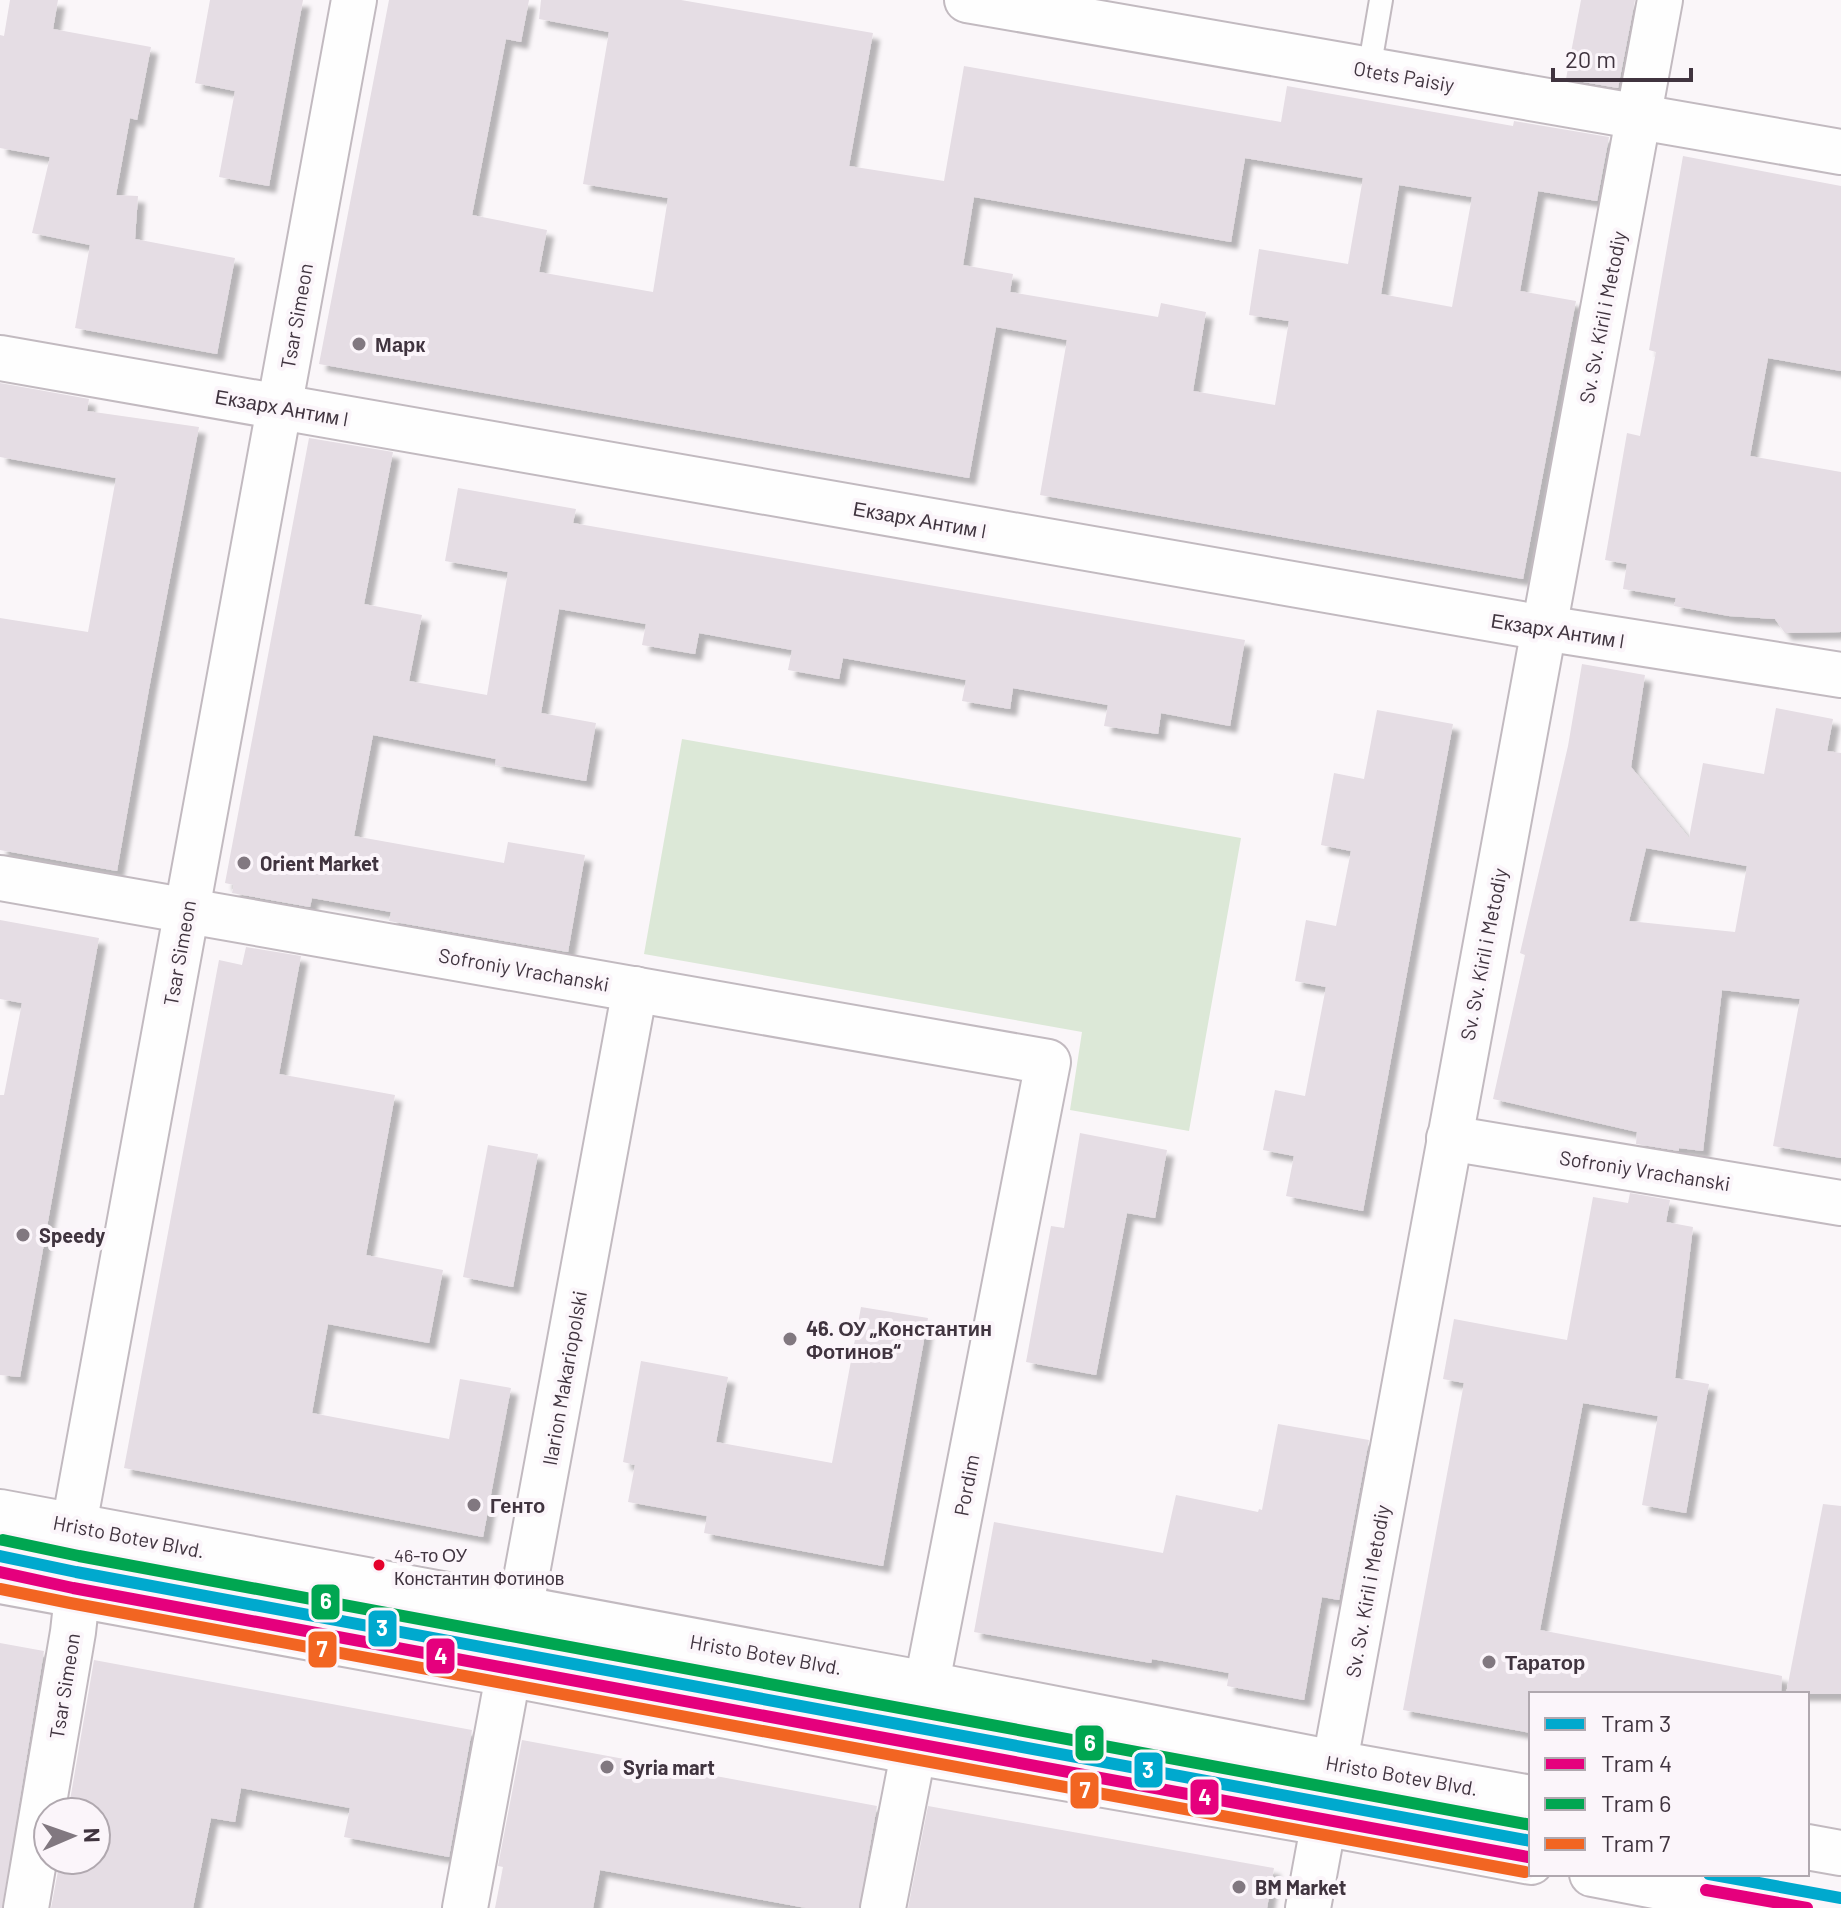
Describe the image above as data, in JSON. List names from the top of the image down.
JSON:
{
  "streets": {
    "street": [
      "Otets Paisiy",
      "Tsar Simeon",
      "Sv. Sv. Kiril i Metodiy",
      "Екзарх Антим I",
      "Sofroniy Vrachanski",
      "Ilarion Makariopolski",
      "Pordim",
      "Hristo Botev Blvd."
    ]
  },
  "crossings": [
    ["Otets Paisiy", "Sv. Sv. Kiril i Metodiy"],
    ["Tsar Simeon", "Екзарх Антим I"],
    ["Tsar Simeon", "Sofroniy Vrachanski"],
    ["Tsar Simeon", "Hristo Botev Blvd."],
    ["Sv. Sv. Kiril i Metodiy", "Екзарх Антим I"],
    ["Sv. Sv. Kiril i Metodiy", "Sofroniy Vrachanski"],
    ["Sv. Sv. Kiril i Metodiy", "Hristo Botev Blvd."],
    ["Sofroniy Vrachanski", "Ilarion Makariopolski"],
    ["Sofroniy Vrachanski", "Pordim"],
    ["Ilarion Makariopolski", "Hristo Botev Blvd."],
    ["Pordim", "Hristo Botev Blvd."]
  ],
  "places": [
    "Марк",
    "Orient Market",
    "Speedy",
    "46. ОУ „Константин Фотинов“",
    "Генто",
    "46-то ОУ Константин Фотинов",
    "Таратор",
    "Syria mart",
    "BM Market"
  ],
  "lines": [
    "tram line 6",
    "tram line 3",
    "tram line 4",
    "tram line 7"
  ],
  "legend": [
    "Tram 3",
    "Tram 4",
    "Tram 6",
    "Tram 7"
  ],
  "scale_bar": "20 m",
  "north": "right"
}
